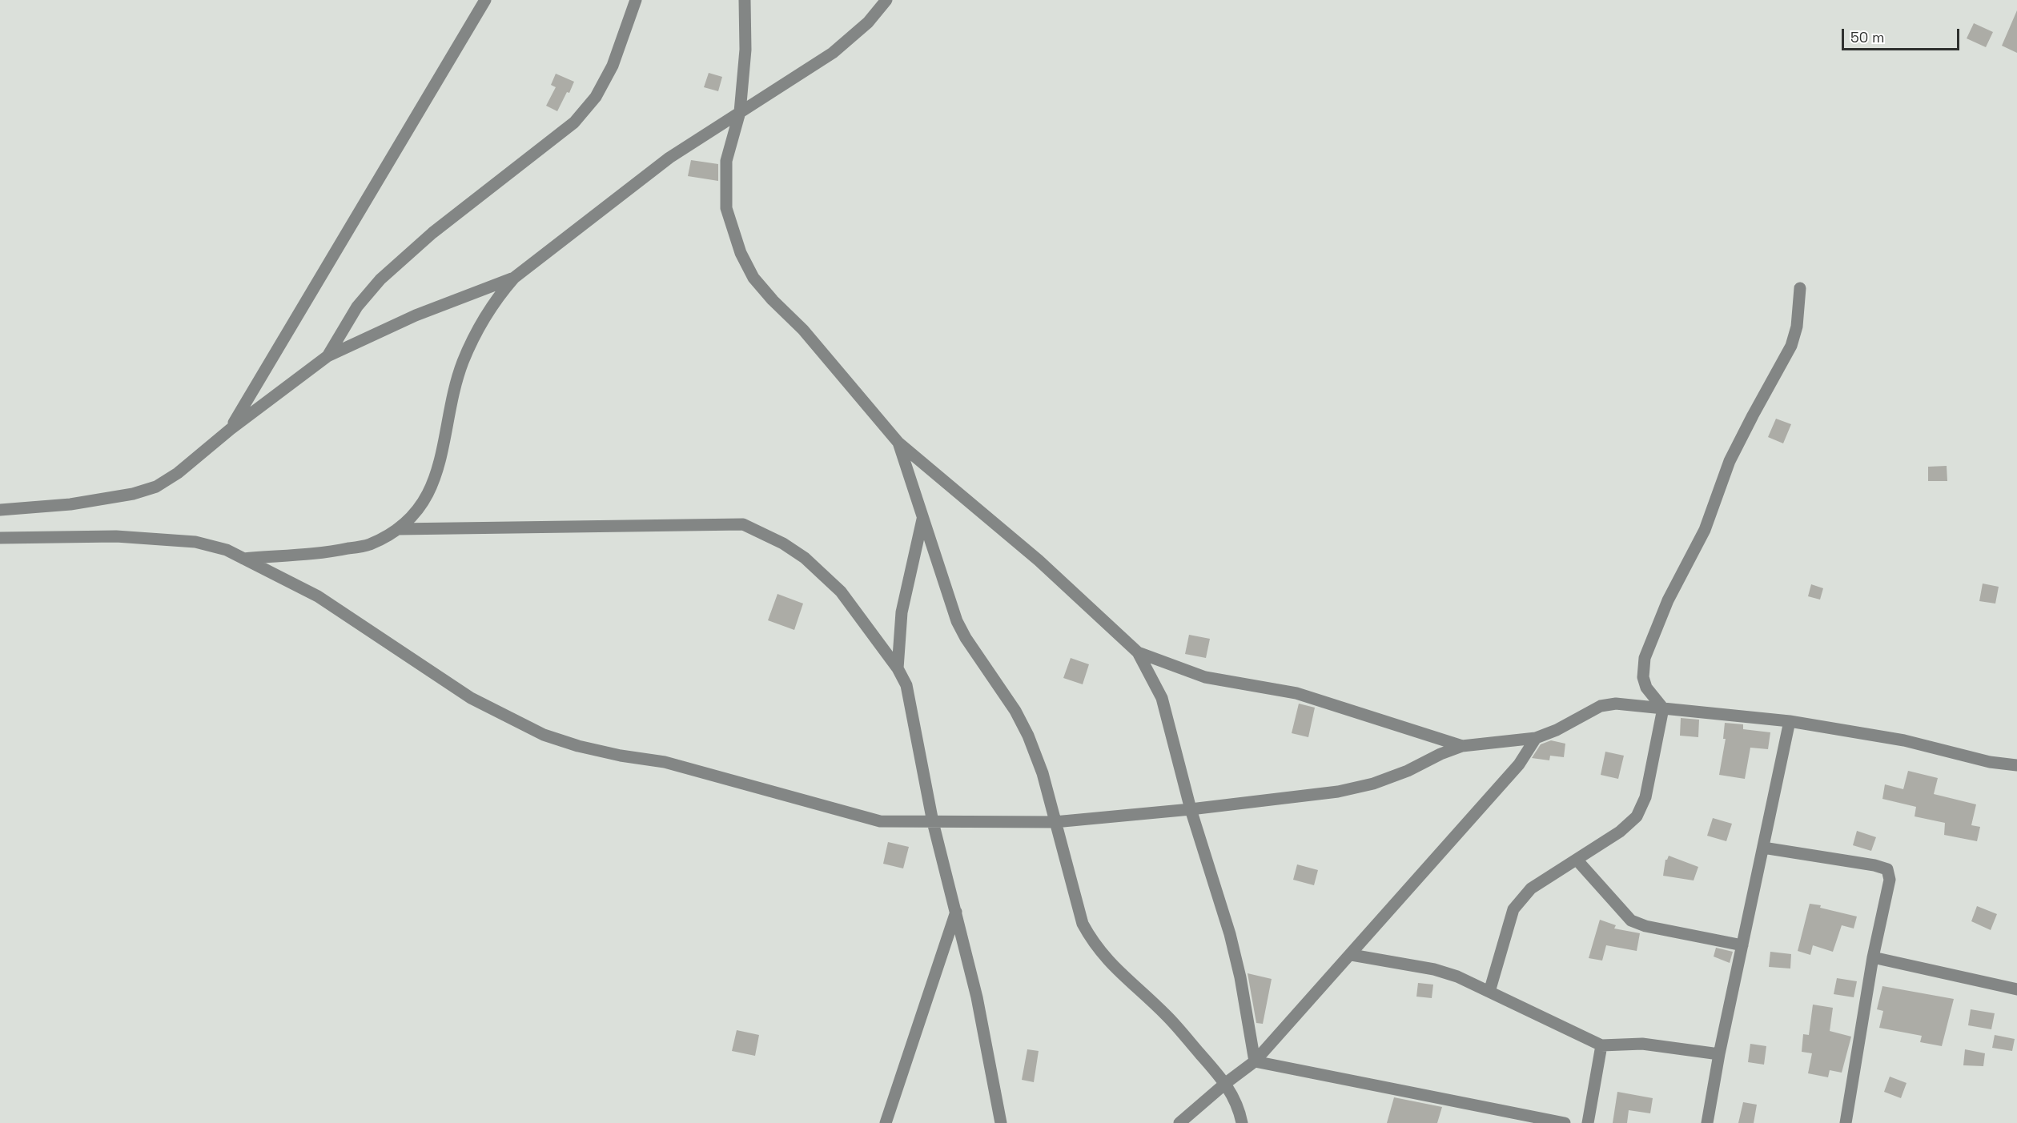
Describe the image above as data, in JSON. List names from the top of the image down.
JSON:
{
  "scale_bar": "50 m"
}
